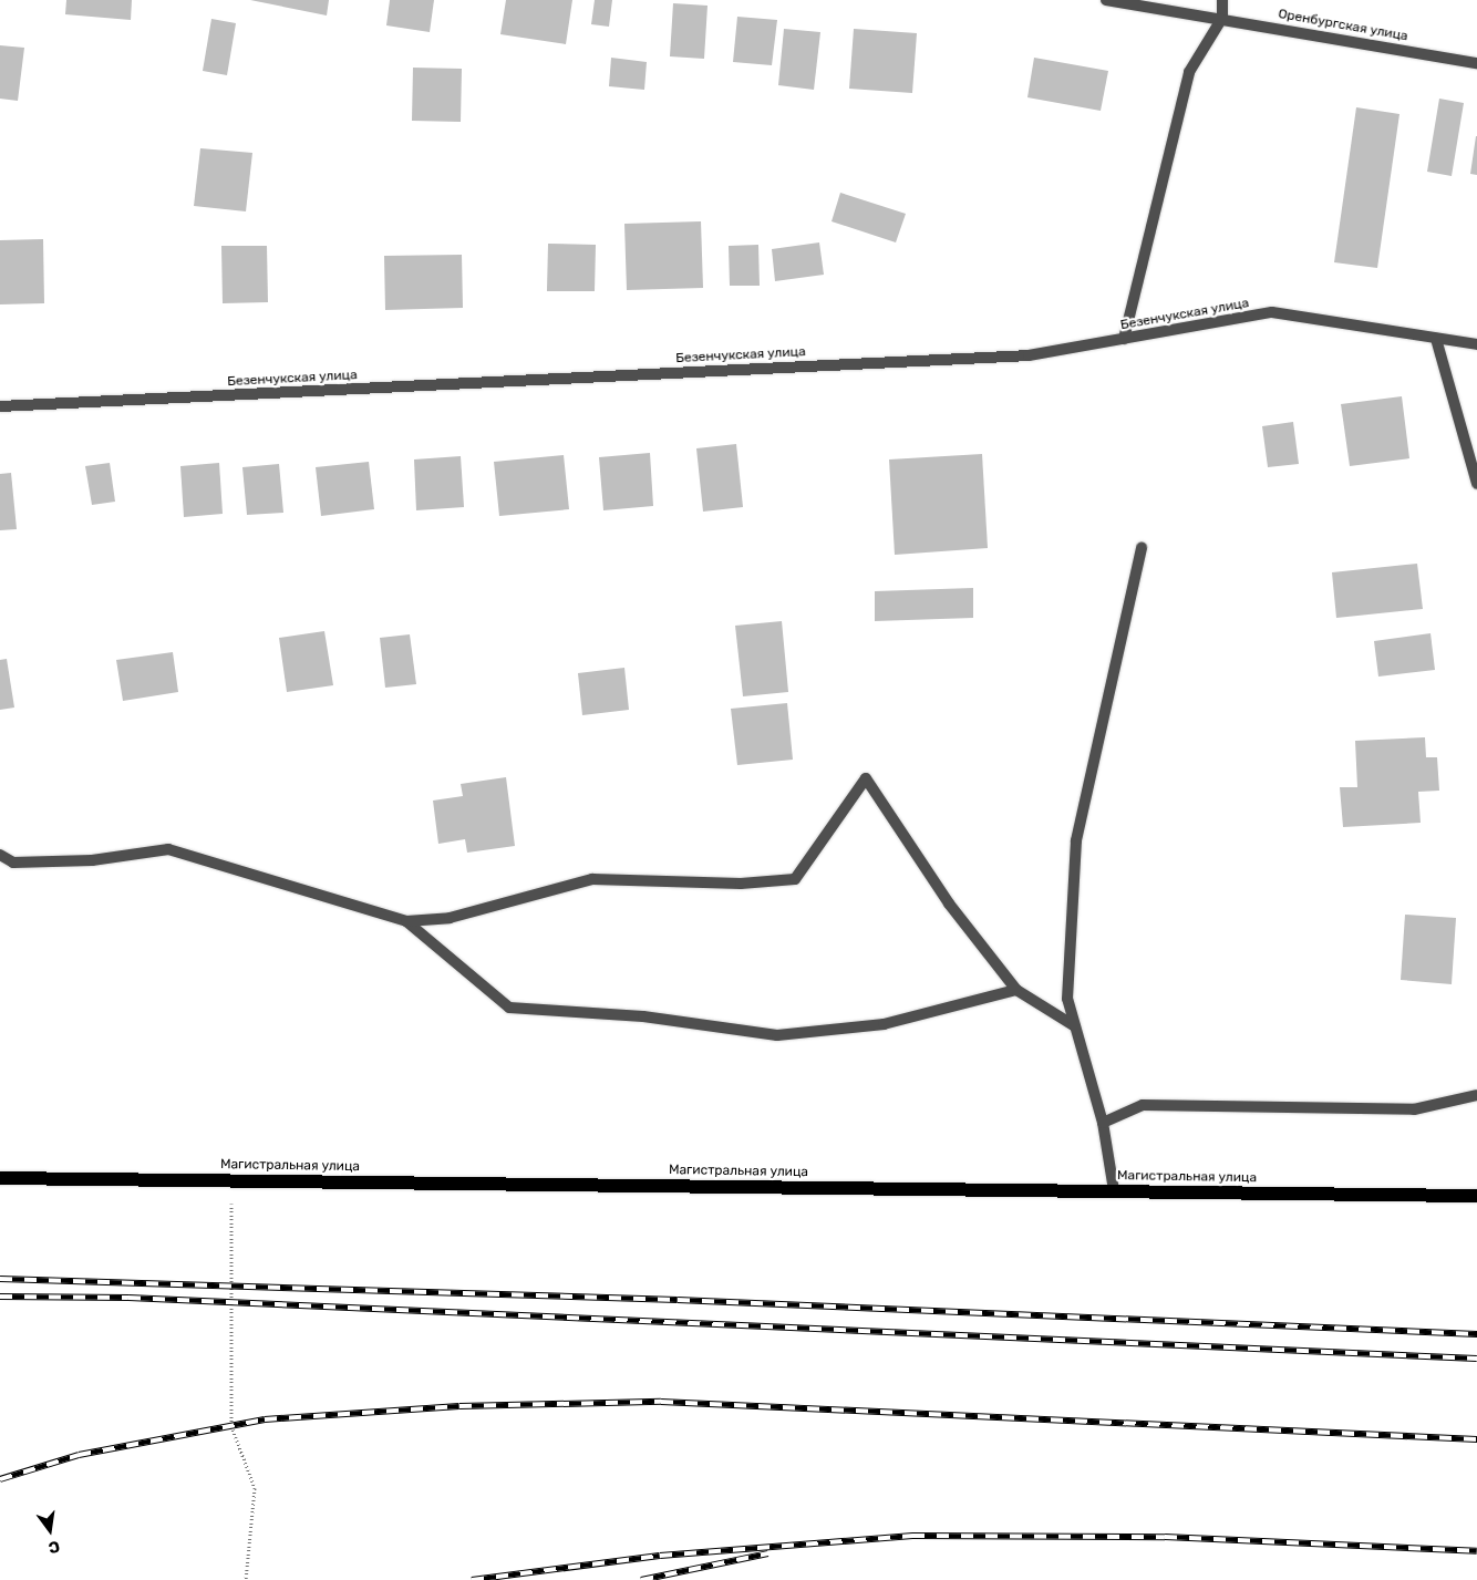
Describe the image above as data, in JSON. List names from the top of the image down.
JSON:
{
  "streets": {
    "main road": ["Магистральная улица"],
    "street": ["Оренбургская улица", "Безенчукская улица"]
  },
  "north": "bottom"
}
